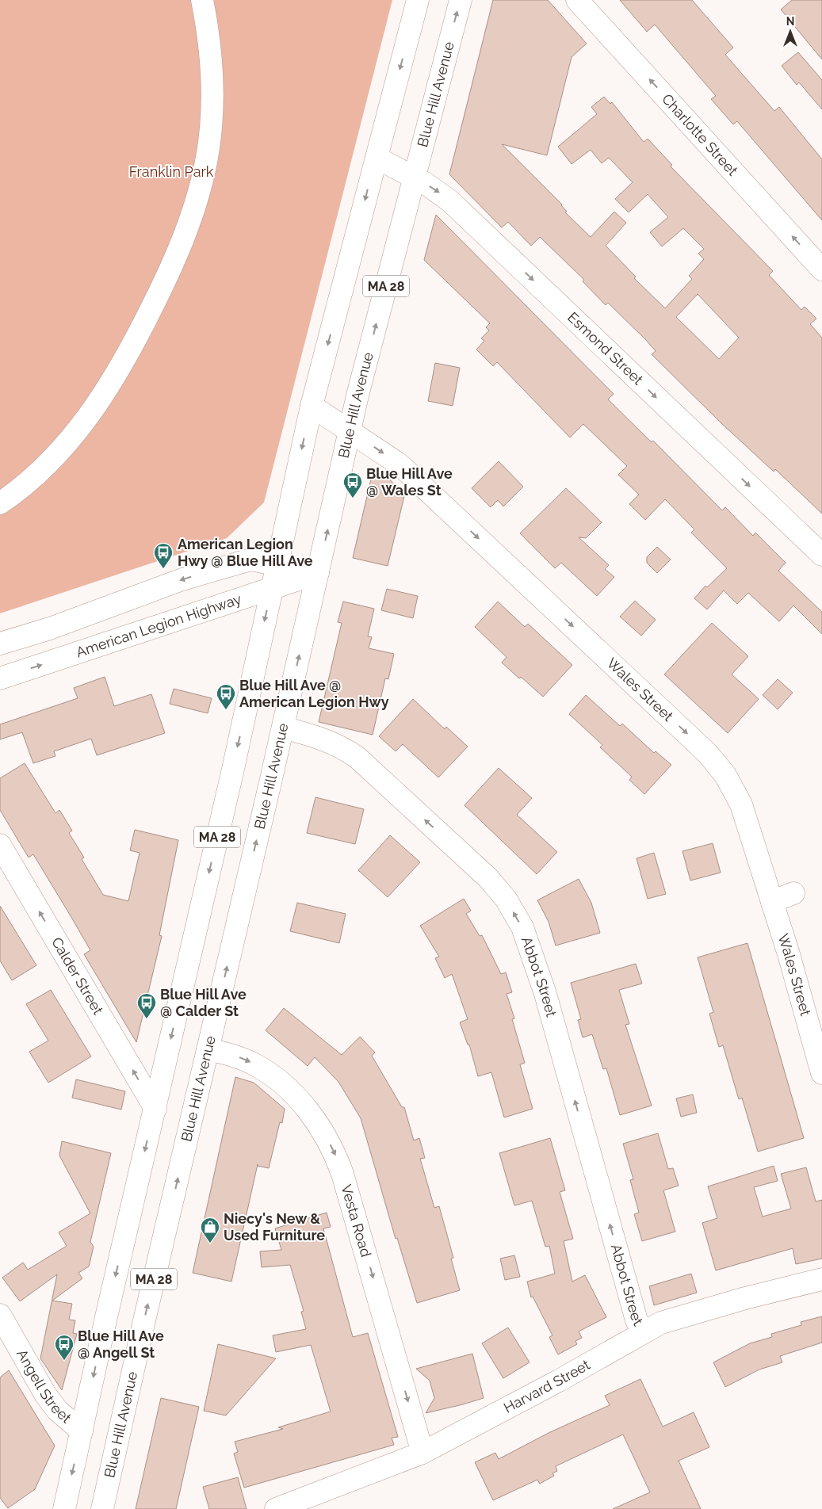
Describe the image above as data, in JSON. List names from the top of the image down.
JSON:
{
  "streets": {
    "main road": [
      "Blue Hill Avenue",
      "Charlotte Street",
      "MA 28",
      "Esmond Street",
      "American Legion Highway",
      "Wales Street",
      "Calder Street",
      "Abbot Street",
      "Vesta Road",
      "Angell Street",
      "Harvard Street"
    ]
  },
  "crossings": [
    ["Blue Hill Avenue", "Esmond Street"],
    ["Blue Hill Avenue", "American Legion Highway"],
    ["Blue Hill Avenue", "Wales Street"],
    ["Blue Hill Avenue", "Abbot Street"],
    ["Blue Hill Avenue", "Vesta Road"],
    ["MA 28", "Esmond Street"],
    ["MA 28", "American Legion Highway"],
    ["MA 28", "Wales Street"],
    ["MA 28", "Calder Street"],
    ["MA 28", "Angell Street"],
    ["Abbot Street", "Harvard Street"],
    ["Vesta Road", "Harvard Street"]
  ],
  "one_way": [
    "Charlotte Street",
    "Esmond Street",
    "Wales Street",
    "Calder Street",
    "Abbot Street",
    "Vesta Road"
  ],
  "parks": ["Franklin Park"],
  "places": {
    "bus stop": [
      "Blue Hill Ave @ Wales St",
      "American Legion Hwy @ Blue Hill Ave",
      "Blue Hill Ave @ American Legion Hwy",
      "Blue Hill Ave @ Calder St",
      "Blue Hill Ave @ Angell St"
    ],
    "shop": ["Niecy's New & Used Furniture"]
  },
  "north": "top"
}
